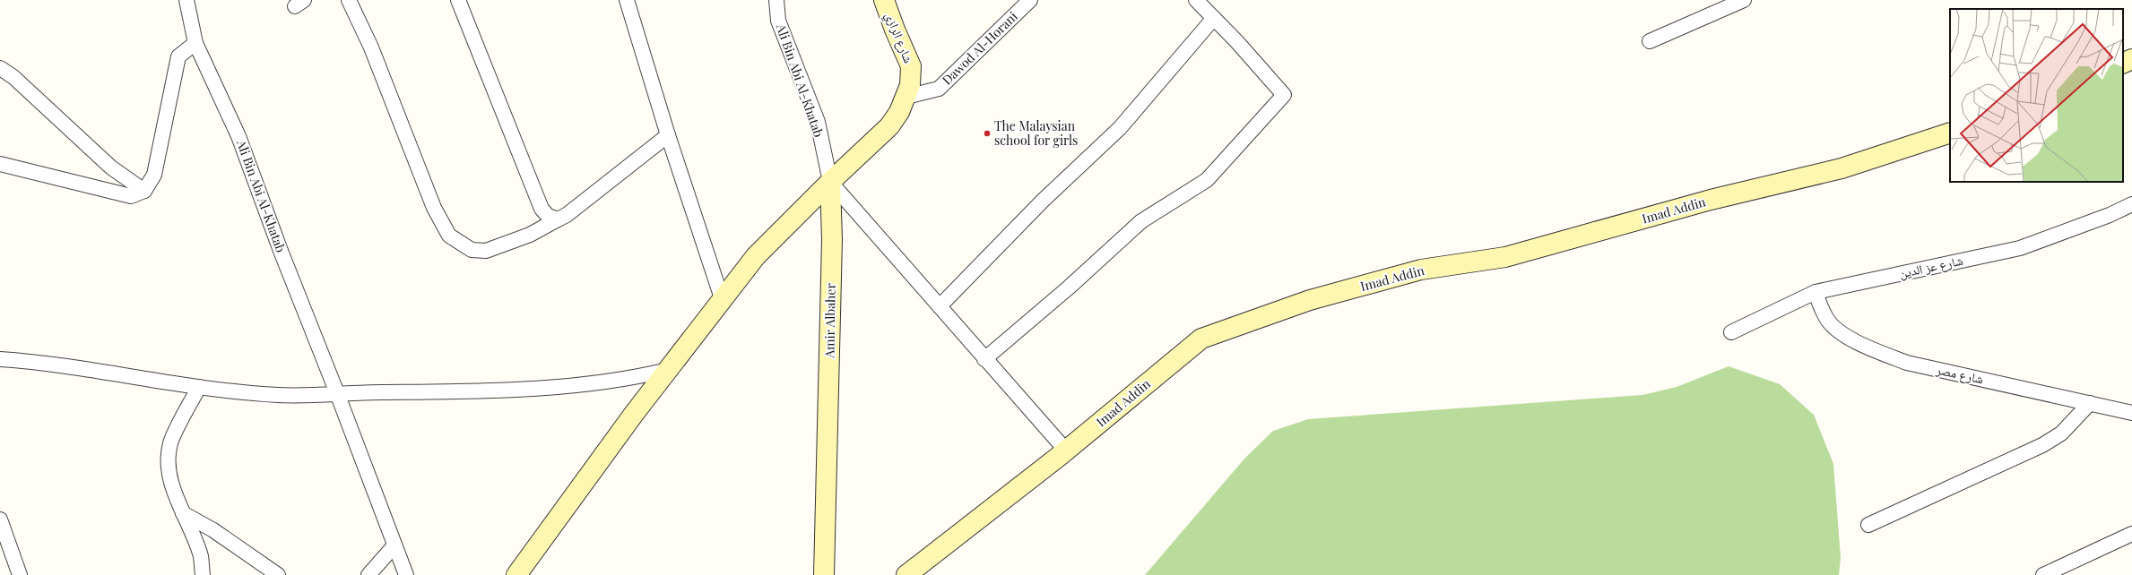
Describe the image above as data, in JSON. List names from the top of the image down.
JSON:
{
  "streets": {
    "street": [
      "شارع الرازي",
      "Dawod Al-Horani",
      "Ali Bin Abi Al-Khatab",
      "Imad Addin",
      "شارع عز الدين",
      "Amir Albaher",
      "شارع مصر"
    ]
  },
  "crossings": [
    ["شارع الرازي", "Dawod Al-Horani"],
    ["Ali Bin Abi Al-Khatab", "Amir Albaher"],
    ["شارع عز الدين", "شارع مصر"]
  ],
  "places": ["The Malaysian school for girls"]
}
